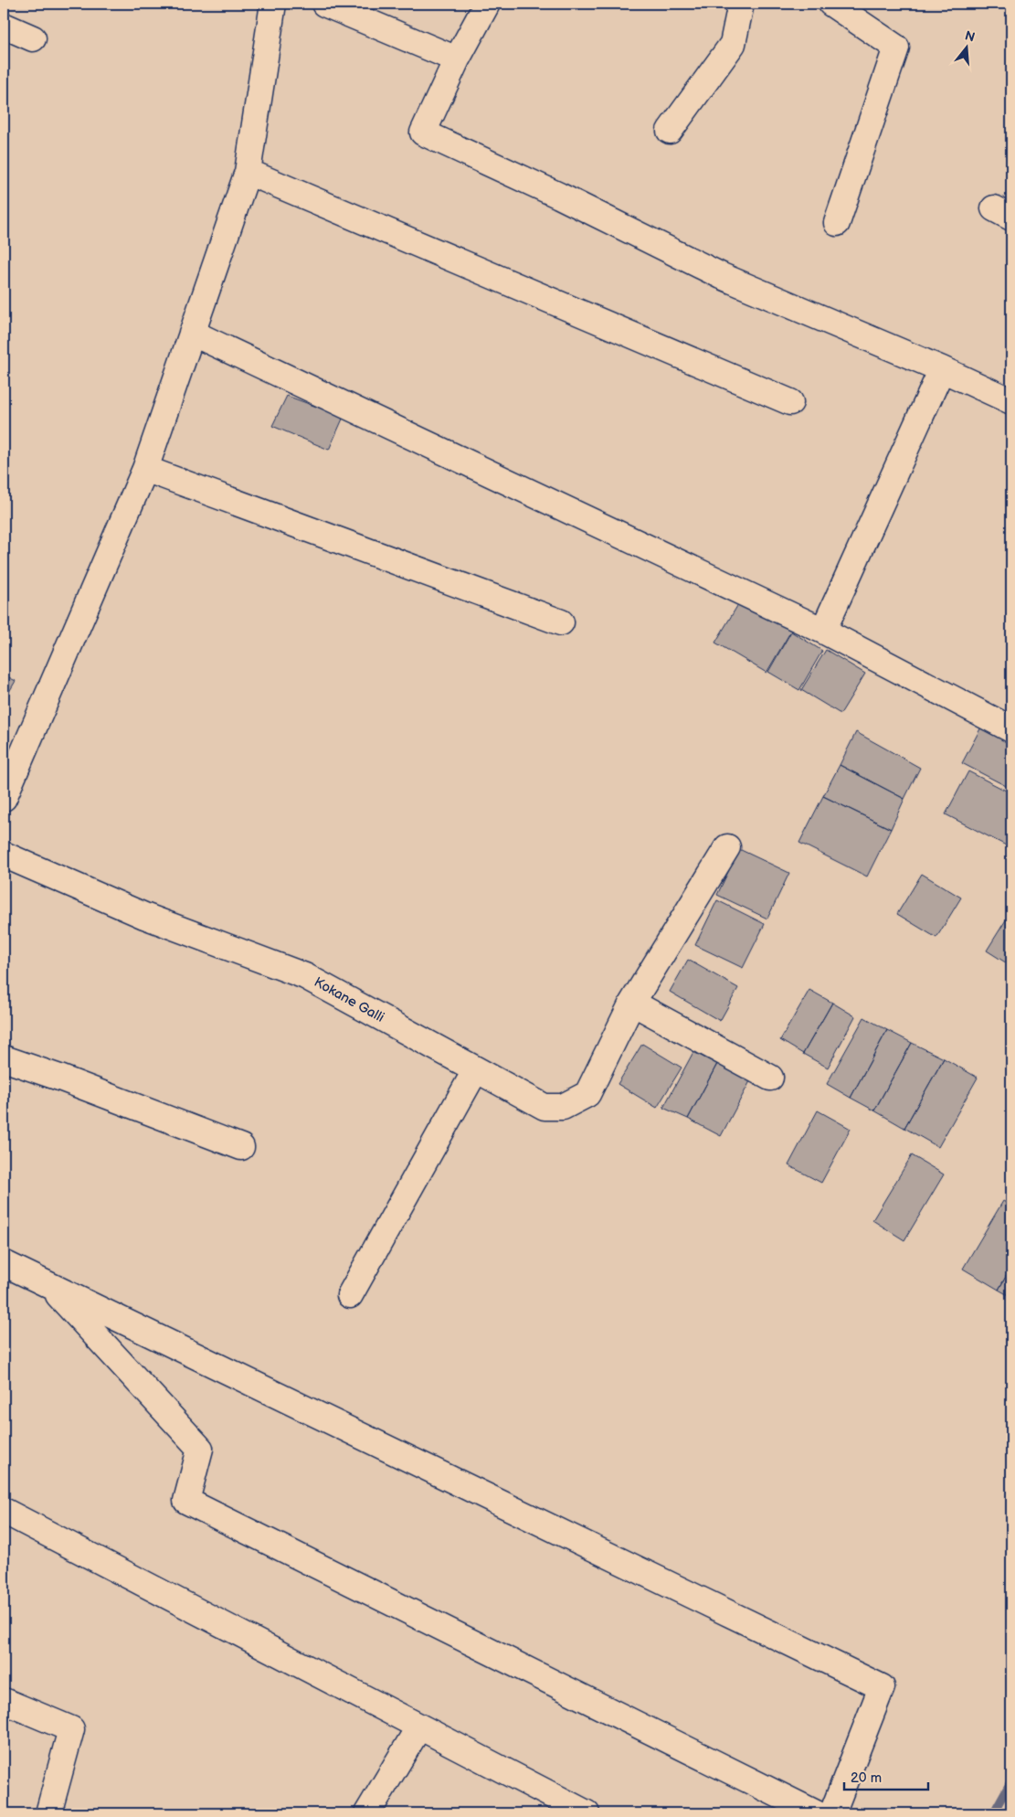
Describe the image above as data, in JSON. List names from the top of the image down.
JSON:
{
  "streets": {
    "street": ["Kokane Galli"]
  },
  "scale_bar": "20 m",
  "north": "top"
}
